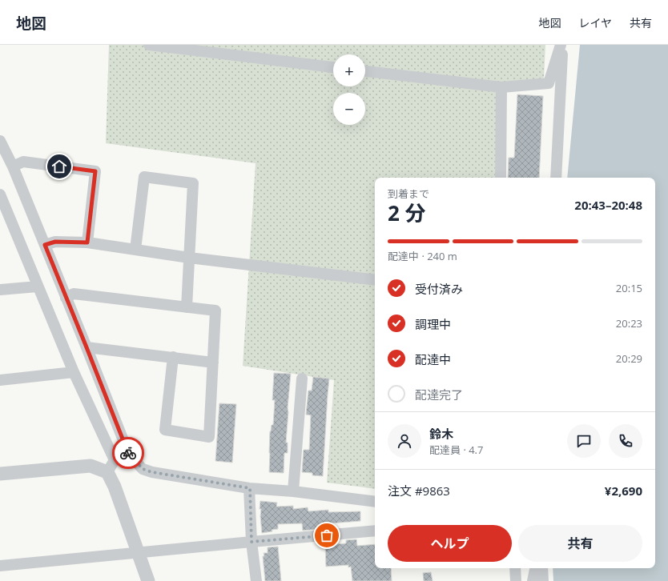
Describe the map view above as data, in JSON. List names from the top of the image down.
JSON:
{
  "page": {
    "header": "地図",
    "nav": ["地図", "レイヤ", "共有"],
    "map_buttons": ["+", "−"],
    "heading": ["2 分", "到着まで", "20:43–20:48"],
    "panel": [
      "鈴木",
      "配達員 · 4.7",
      "注文 #9863",
      "¥2,690"
    ],
    "bar": "配達中 · 240 m",
    "list": [
      ["受付済み", "20:15"],
      ["調理中", "20:23"],
      ["配達中", "20:29"],
      "配達完了"
    ],
    "buttons": ["ヘルプ", "共有"]
  }
}
